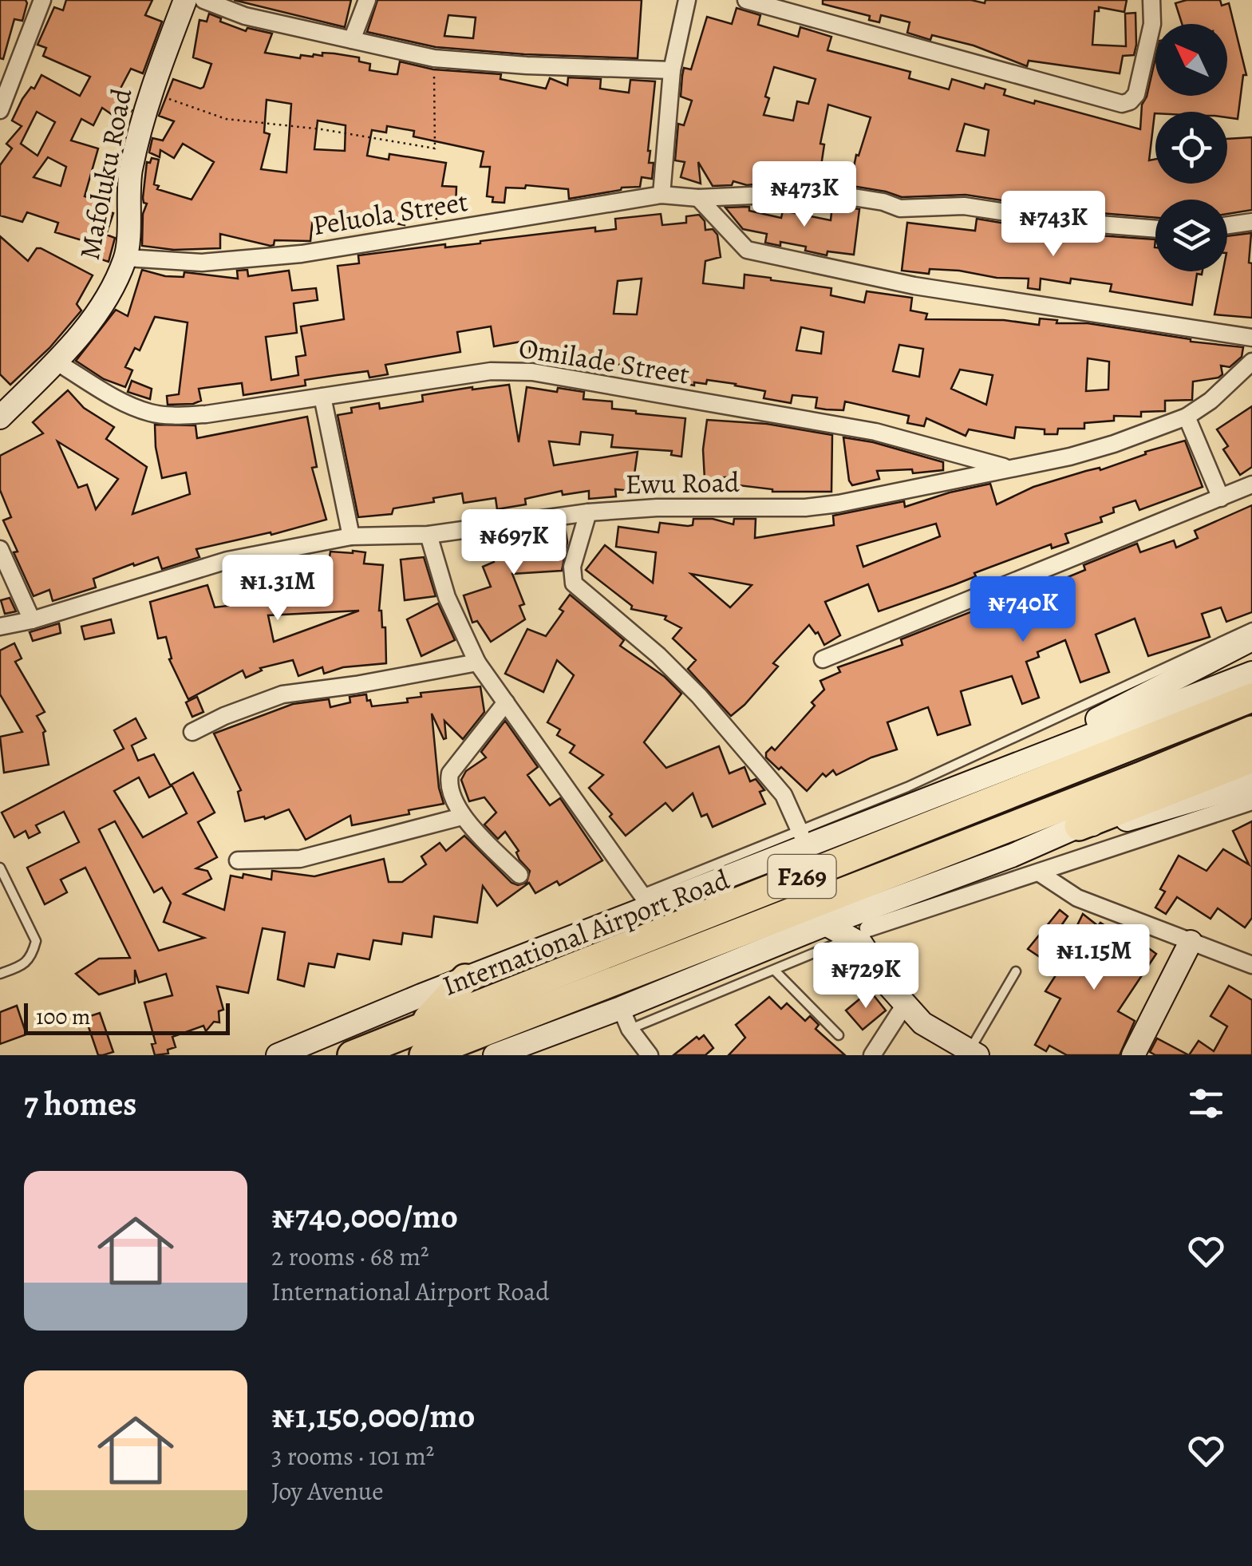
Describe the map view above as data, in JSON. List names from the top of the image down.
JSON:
{
  "streets": {
    "highway": ["F269", "International Airport Road"],
    "main road": ["Mafoluku Road"],
    "street": ["Peluola Street", "Omilade Street", "Ewu Road"]
  },
  "crossings": [
    ["Mafoluku Road", "Peluola Street"],
    ["Mafoluku Road", "Omilade Street"],
    ["Omilade Street", "Ewu Road"]
  ],
  "scale_bar": "100 m",
  "north": "top left",
  "page": {
    "price": [
      "₦473K",
      "₦743K",
      "₦697K",
      "₦1.31M",
      "₦740K",
      "₦1.15M",
      "₦729K"
    ],
    "scale": "100 m",
    "heading": "7 homes",
    "list": [
      {
        "name": "₦740,000/mo",
        "note": "2 rooms · 68 m² · International Airport Road"
      },
      {
        "name": "₦1,150,000/mo",
        "note": "3 rooms · 101 m² · Joy Avenue"
      }
    ]
  }
}
